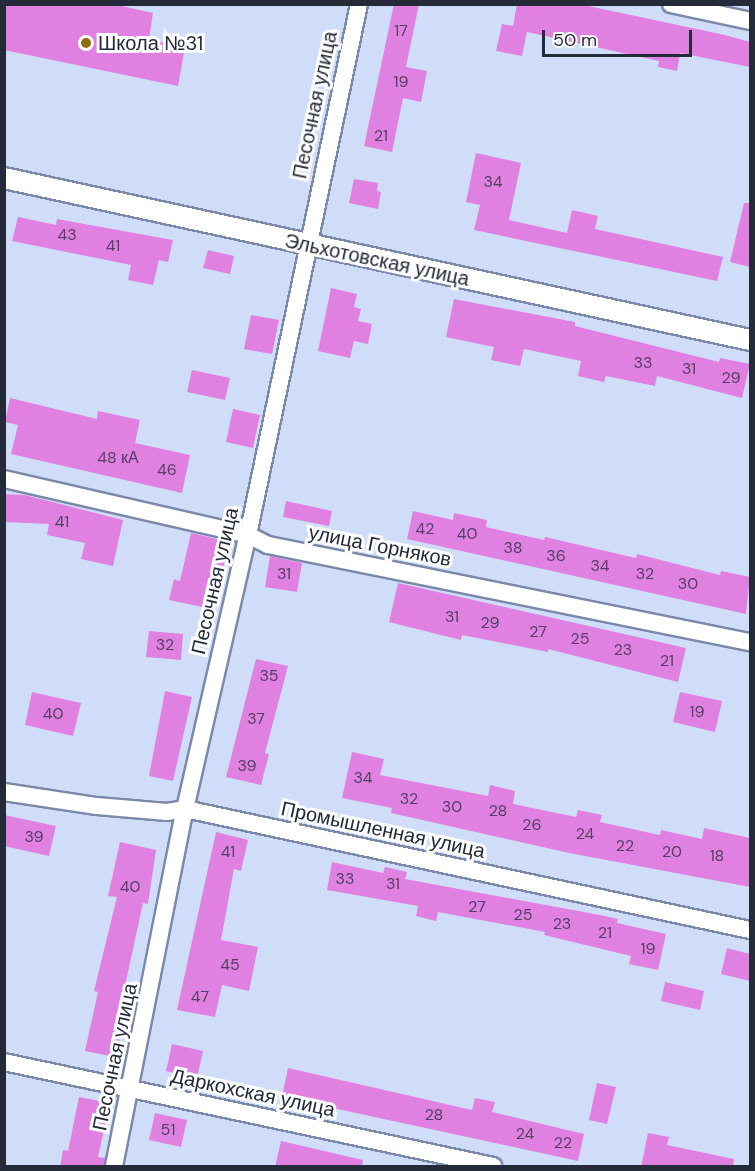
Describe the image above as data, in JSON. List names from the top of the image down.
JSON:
{
  "streets": {
    "street": [
      "Песочная улица",
      "Эльхотовская улица",
      "улица Горняков",
      "Промышленная улица",
      "Даркохская улица"
    ]
  },
  "crossings": [
    ["Песочная улица", "Эльхотовская улица"],
    ["Песочная улица", "улица Горняков"],
    ["Песочная улица", "Промышленная улица"],
    ["Песочная улица", "Даркохская улица"]
  ],
  "places": ["Школа №31"],
  "house_numbers": [
    "17",
    "19",
    "21",
    "34",
    "43",
    "41",
    "33",
    "31",
    "29",
    "48 кА",
    "46",
    "41",
    "42",
    "40",
    "38",
    "36",
    "34",
    "31",
    "32",
    "30",
    "31",
    "29",
    "27",
    "25",
    "32",
    "23",
    "21",
    "35",
    "19",
    "40",
    "37",
    "39",
    "34",
    "32",
    "30",
    "28",
    "26",
    "24",
    "39",
    "22",
    "41",
    "20",
    "18",
    "33",
    "31",
    "40",
    "27",
    "25",
    "23",
    "21",
    "19",
    "45",
    "47",
    "28",
    "51",
    "24",
    "22"
  ],
  "scale_bar": "50 m"
}
